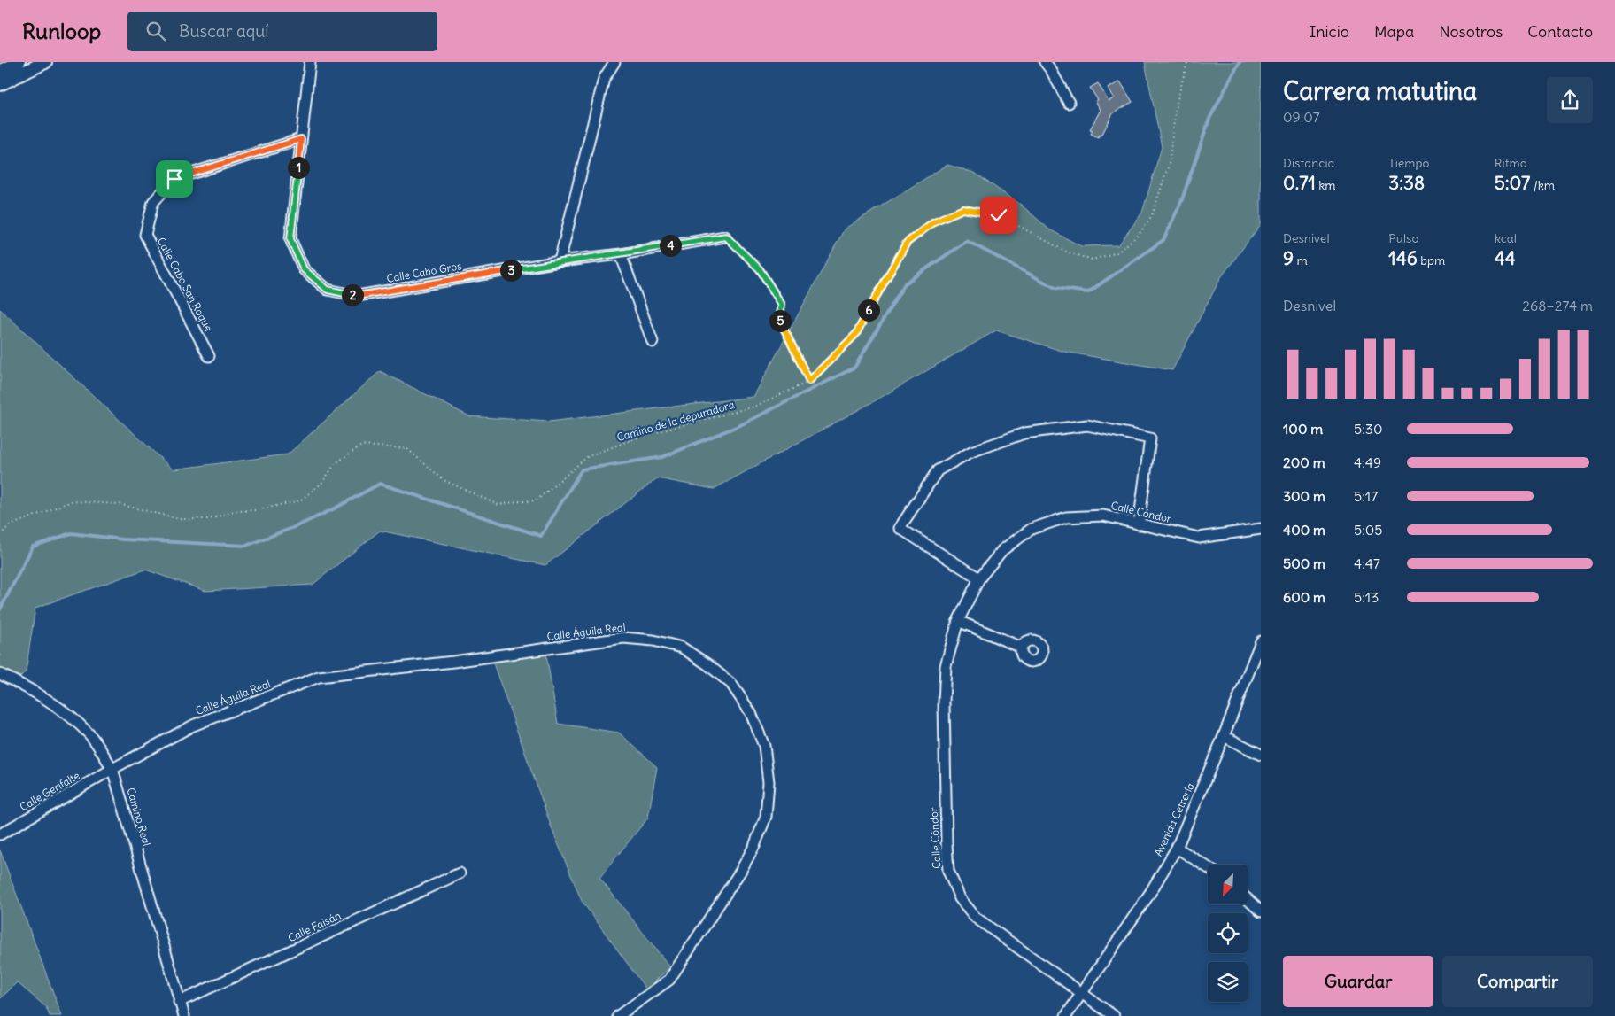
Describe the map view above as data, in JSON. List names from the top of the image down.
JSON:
{
  "streets": {
    "street": [
      "Calle Cabo Gros",
      "Calle Cabo San Roque",
      "Calle Cóndor",
      "Calle Águila Real",
      "Calle Gerifalte",
      "Camino Real",
      "Avenida Cetrería",
      "Calle Faisán"
    ],
    "path": ["Camino de la depuradora"]
  },
  "crossings": [
    ["Calle Cabo Gros", "Calle Cabo San Roque"],
    ["Calle Cóndor", "Avenida Cetrería"],
    ["Calle Águila Real", "Calle Gerifalte"],
    ["Calle Águila Real", "Camino Real"],
    ["Calle Gerifalte", "Camino Real"],
    ["Camino Real", "Calle Faisán"]
  ],
  "north": "bottom left",
  "page": {
    "header": "Runloop",
    "search": "Buscar aquí",
    "nav": [
      "Inicio",
      "Mapa",
      "Nosotros",
      "Contacto"
    ],
    "heading": ["Carrera matutina", "09:07"],
    "stats": [
      ["Distancia", "0.71 km"],
      ["Tiempo", "3:38"],
      ["Ritmo", "5:07 /km"],
      ["Desnivel", "9 m"],
      ["Pulso", "146 bpm"],
      ["kcal", "44"]
    ],
    "pins": [
      "1",
      "4",
      "3",
      "2",
      "6",
      "5"
    ],
    "chart": ["Desnivel", "268–274 m"],
    "list": [
      {
        "name": "100 m",
        "note": "5:30"
      },
      {
        "name": "200 m",
        "note": "4:49"
      },
      {
        "name": "300 m",
        "note": "5:17"
      },
      {
        "name": "400 m",
        "note": "5:05"
      },
      {
        "name": "500 m",
        "note": "4:47"
      },
      {
        "name": "600 m",
        "note": "5:13"
      }
    ],
    "buttons": ["Guardar", "Compartir"]
  }
}
